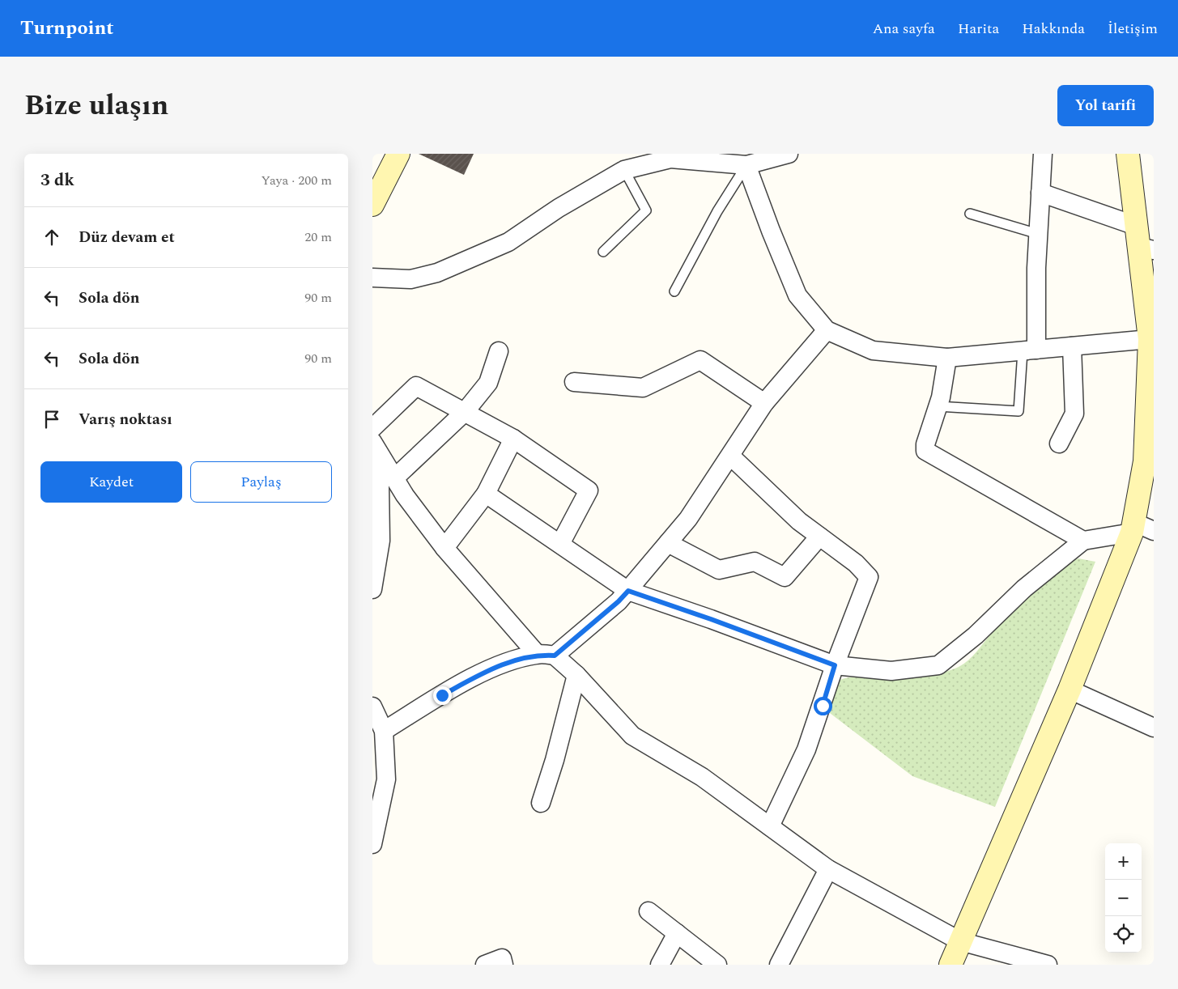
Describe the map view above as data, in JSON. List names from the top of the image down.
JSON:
{
  "page": {
    "header": "Turnpoint",
    "nav": [
      "Ana sayfa",
      "Harita",
      "Hakkında",
      "İletişim"
    ],
    "title": "Bize ulaşın",
    "buttons": [
      "Yol tarifi",
      ["Kaydet", "Paylaş"]
    ],
    "heading": ["3 dk", "Yaya · 200 m"],
    "list": [
      ["Düz devam et", "20 m"],
      ["Sola dön", "90 m"],
      ["Sola dön", "90 m"],
      "Varış noktası"
    ],
    "map_buttons": ["+", "−"]
  }
}
